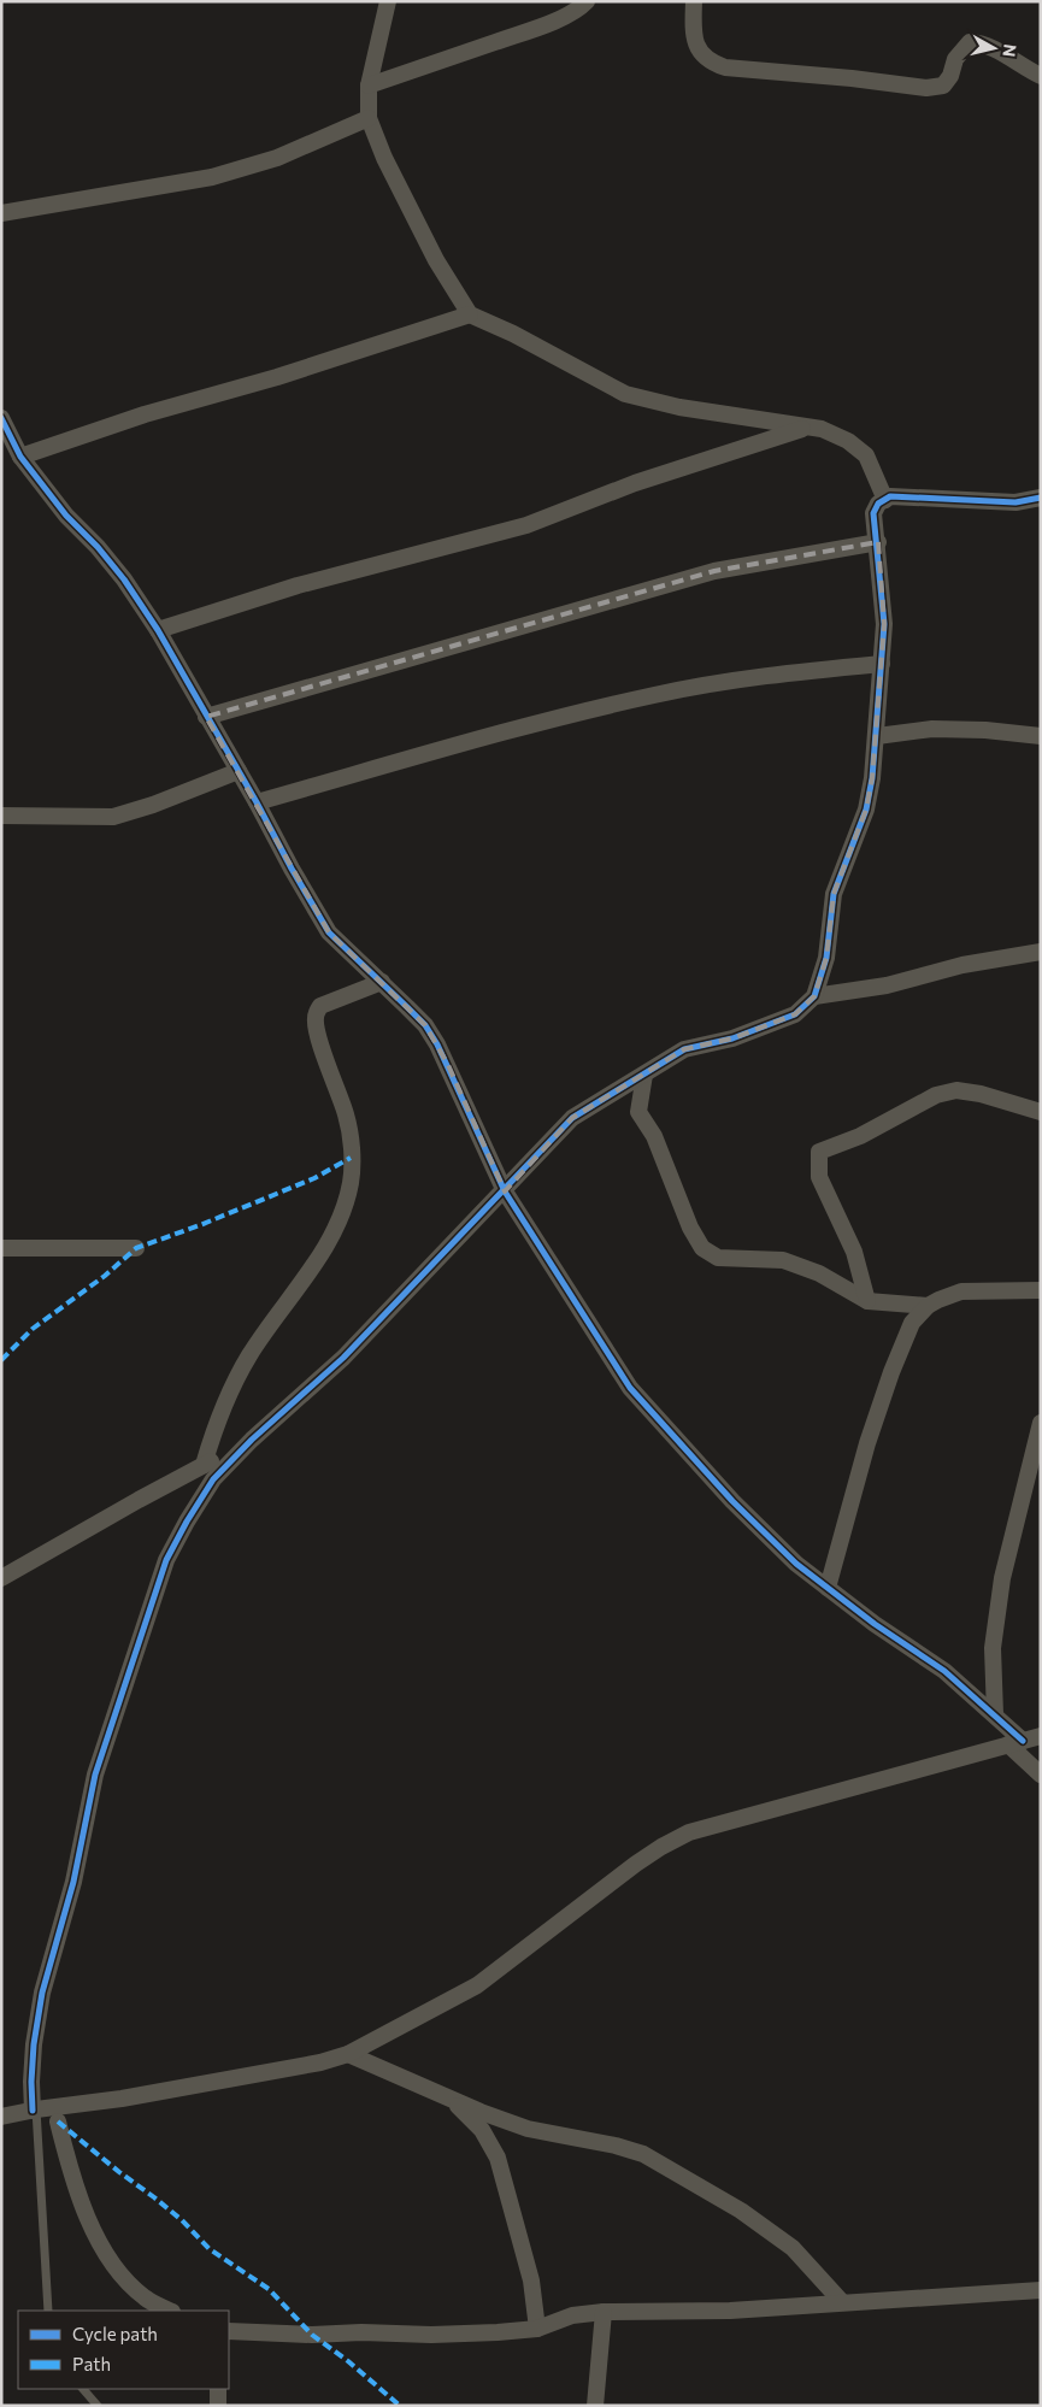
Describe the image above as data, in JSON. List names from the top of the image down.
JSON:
{
  "legend": ["Cycle path", "Path"],
  "north": "right"
}
